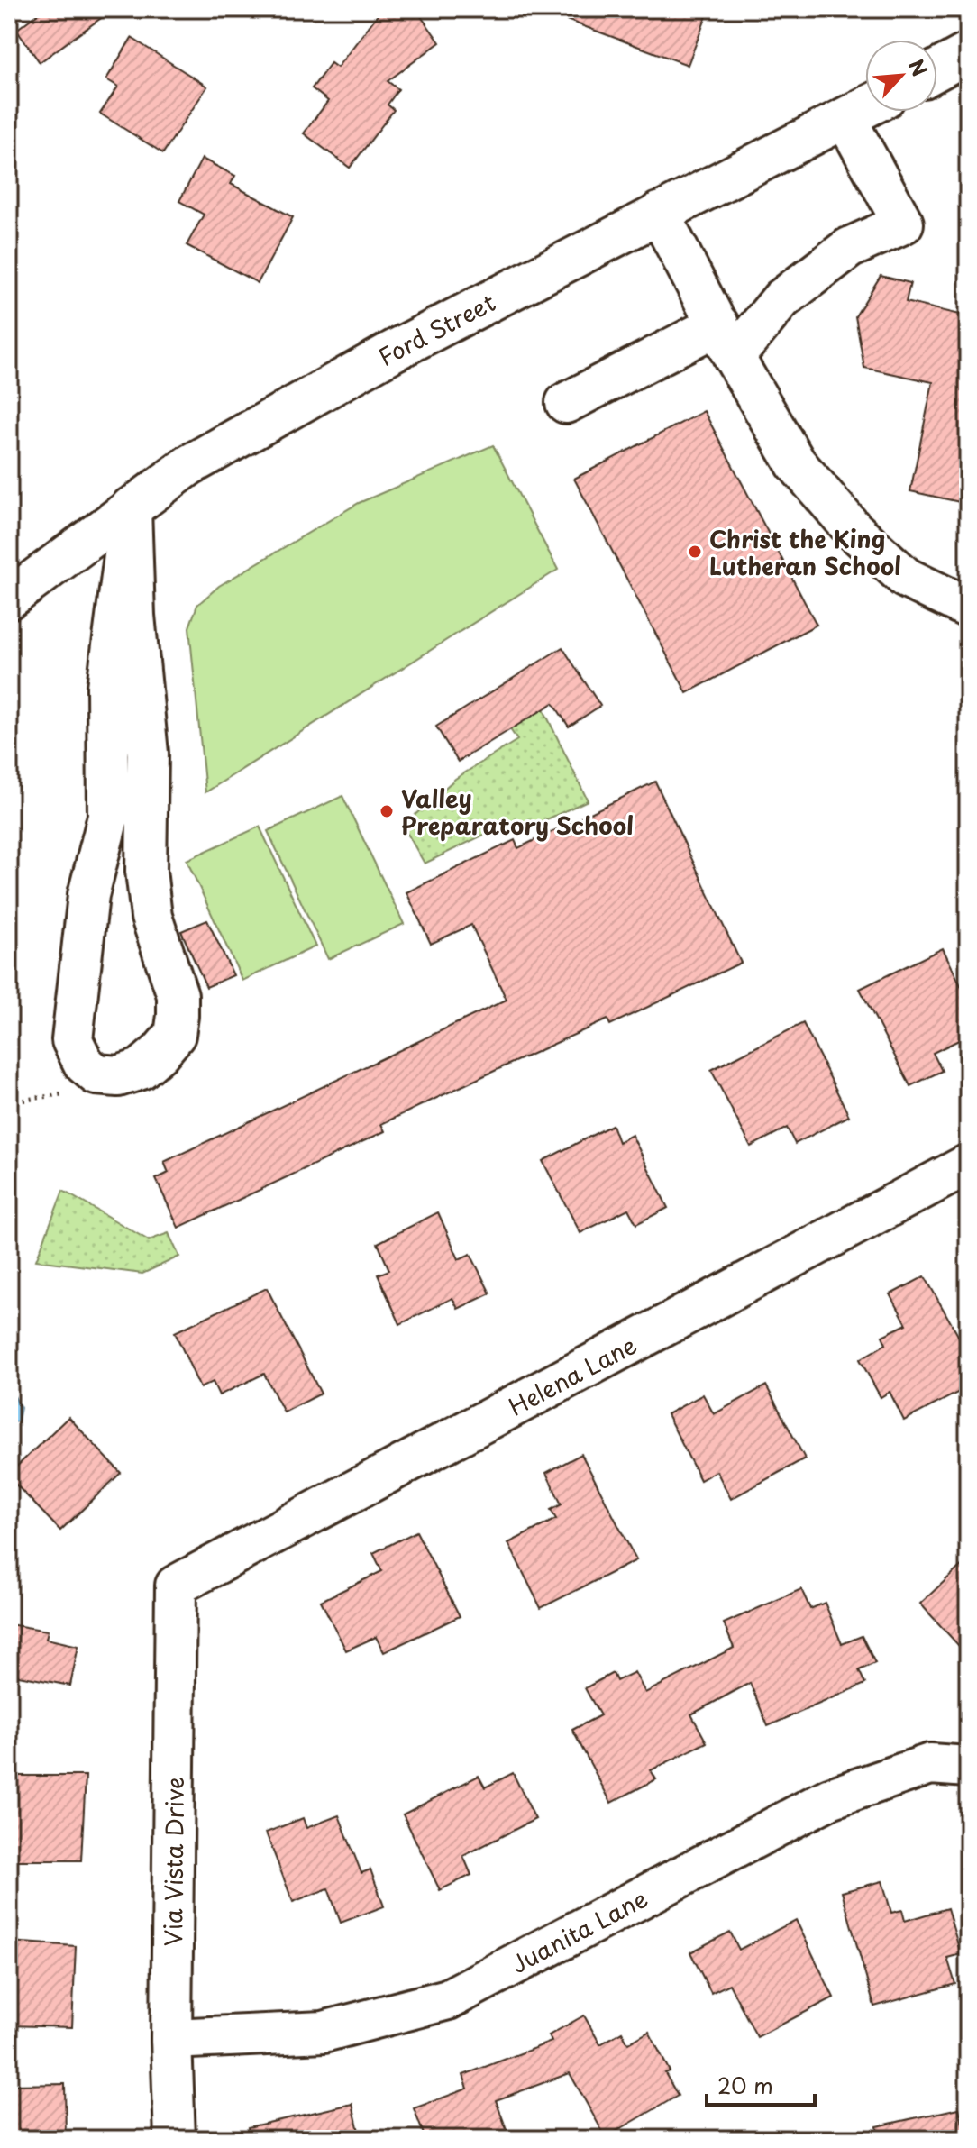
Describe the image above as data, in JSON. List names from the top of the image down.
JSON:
{
  "streets": {
    "street": [
      "Ford Street",
      "Helena Lane",
      "Via Vista Drive",
      "Juanita Lane"
    ]
  },
  "crossings": [
    ["Helena Lane", "Via Vista Drive"],
    ["Via Vista Drive", "Juanita Lane"]
  ],
  "places": ["Christ the King Lutheran School", "Valley Preparatory School"],
  "scale_bar": "20 m",
  "north": "top right"
}
